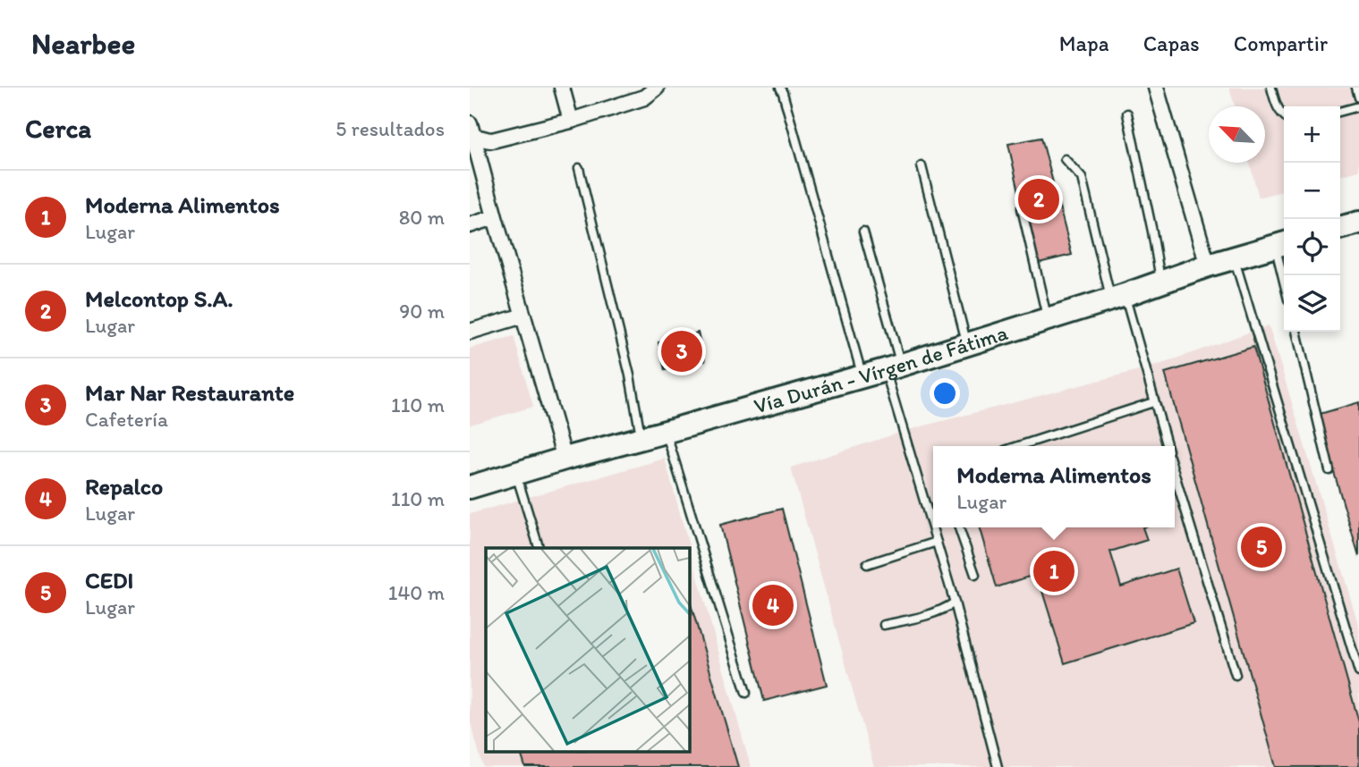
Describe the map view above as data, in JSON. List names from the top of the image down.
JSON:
{
  "streets": {
    "main road": ["Vía Durán - Vírgen de Fátima"]
  },
  "north": "top left",
  "page": {
    "header": "Nearbee",
    "nav": ["Mapa", "Capas", "Compartir"],
    "heading": ["Cerca", "5 resultados"],
    "map_buttons": ["+", "−"],
    "list": [
      {
        "mark": "1",
        "name": "Moderna Alimentos",
        "note": "Lugar",
        "value": "80 m"
      },
      {
        "mark": "2",
        "name": "Melcontop S.A.",
        "note": "Lugar",
        "value": "90 m"
      },
      {
        "mark": "3",
        "name": "Mar Nar Restaurante",
        "note": "Cafetería",
        "value": "110 m"
      },
      {
        "mark": "4",
        "name": "Repalco",
        "note": "Lugar",
        "value": "110 m"
      },
      {
        "mark": "5",
        "name": "CEDI",
        "note": "Lugar",
        "value": "140 m"
      }
    ],
    "pins": [
      "2",
      "3",
      "5",
      "1",
      "4"
    ],
    "popup": ["Moderna Alimentos", "Lugar"]
  }
}
